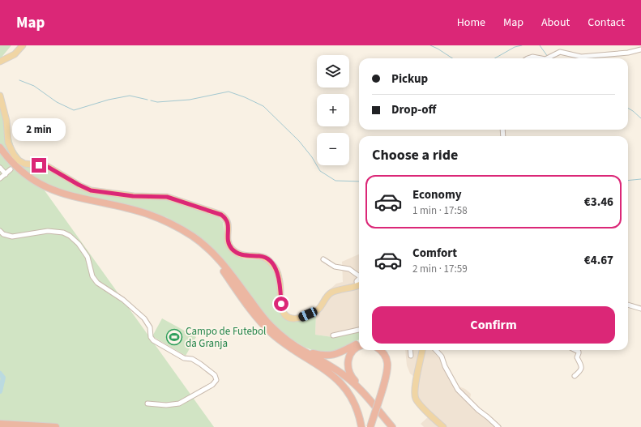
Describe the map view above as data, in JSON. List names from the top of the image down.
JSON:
{
  "places": {
    "sports": ["Campo de Futebol da Granja"]
  },
  "page": {
    "header": "Map",
    "nav": [
      "Home",
      "Map",
      "About",
      "Contact"
    ],
    "map_buttons": ["+", "−"],
    "banner": ["Pickup", "Drop-off"],
    "bubble": "2 min",
    "heading": "Choose a ride",
    "list": [
      {
        "name": "Economy",
        "note": "1 min · 17:58",
        "value": "€3.46"
      },
      {
        "name": "Comfort",
        "note": "2 min · 17:59",
        "value": "€4.67"
      }
    ],
    "buttons": "Confirm"
  }
}
